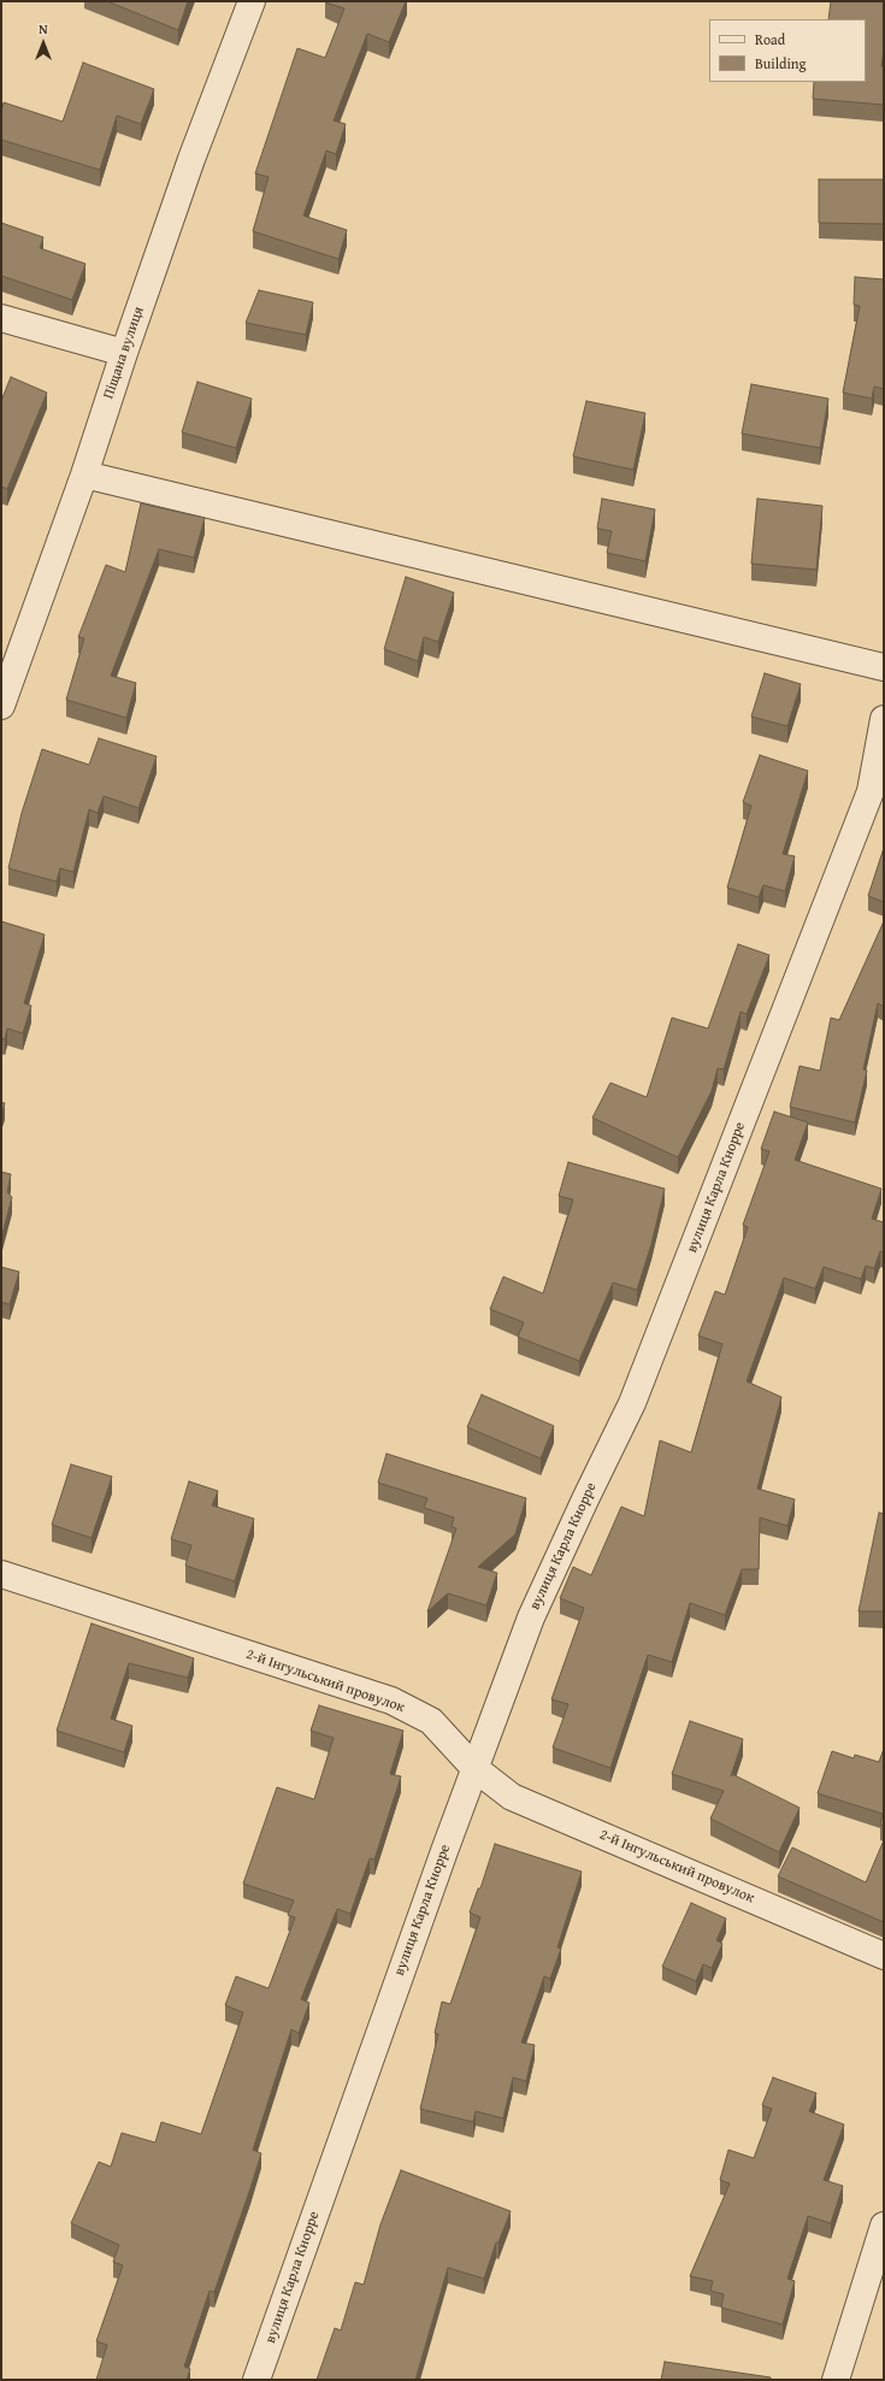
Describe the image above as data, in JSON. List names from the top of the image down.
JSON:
{
  "streets": {
    "street": ["Піщана вулиця", "вулиця Карла Кнорре", "2-й Інгульський провулок"]
  },
  "crossings": [
    ["вулиця Карла Кнорре", "2-й Інгульський провулок"]
  ],
  "legend": ["Road", "Building"],
  "north": "top"
}
